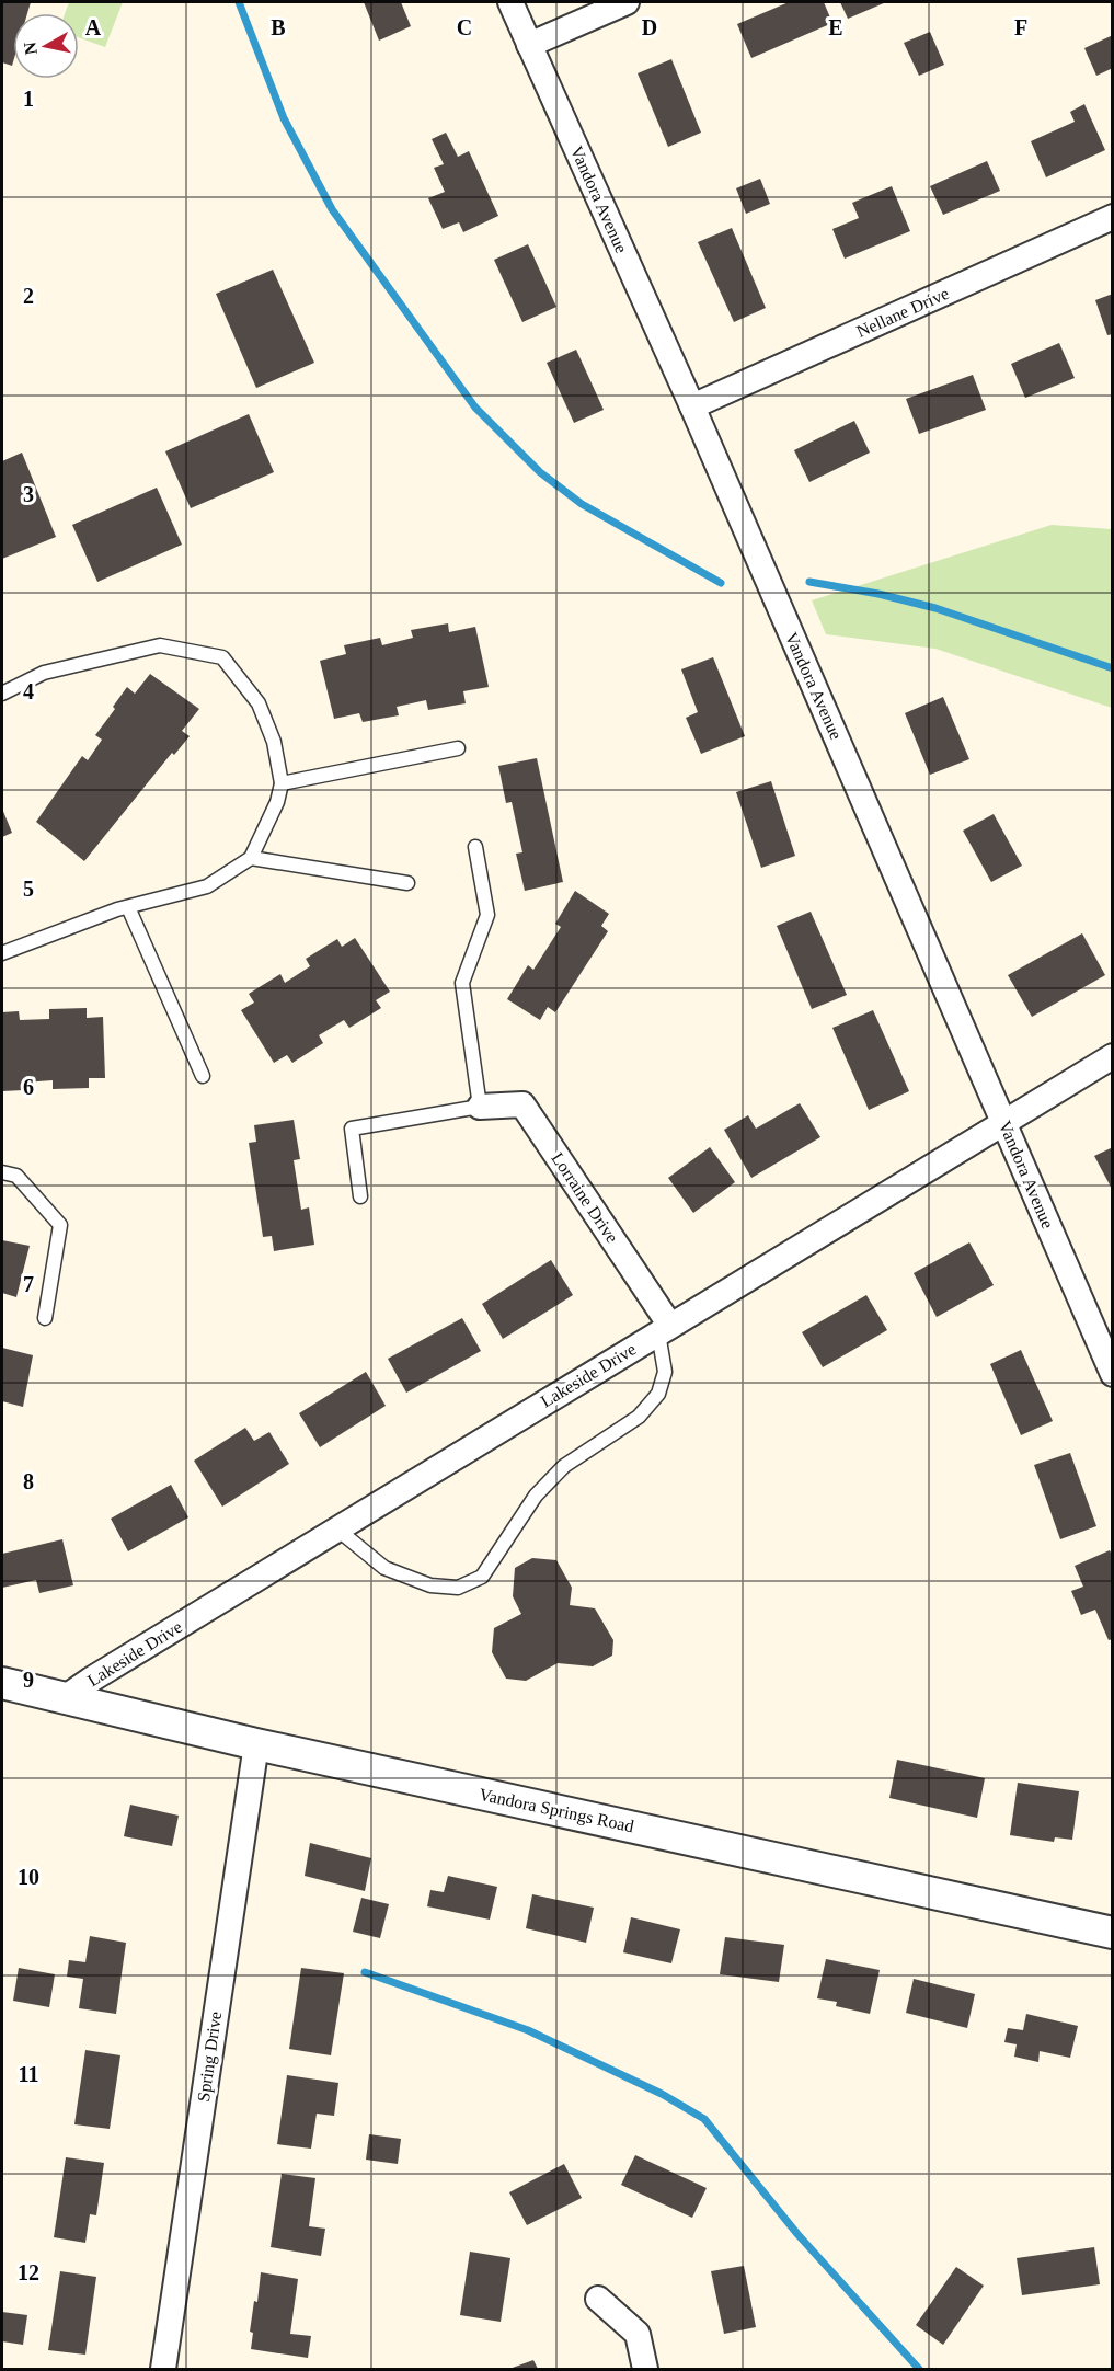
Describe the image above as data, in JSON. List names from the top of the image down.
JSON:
{
  "streets": {
    "street": [
      "Vandora Avenue",
      "Nellane Drive",
      "Lorraine Drive",
      "Lakeside Drive",
      "Vandora Springs Road",
      "Spring Drive"
    ]
  },
  "crossings": [
    ["Vandora Avenue", "Nellane Drive"],
    ["Vandora Avenue", "Lakeside Drive"],
    ["Lorraine Drive", "Lakeside Drive"],
    ["Lakeside Drive", "Vandora Springs Road"],
    ["Vandora Springs Road", "Spring Drive"]
  ],
  "north": "left",
  "grid": {
    "columns": [
      "A",
      "B",
      "C",
      "D",
      "E",
      "F"
    ],
    "rows": [
      "1",
      "2",
      "3",
      "4",
      "5",
      "6",
      "7",
      "8",
      "9",
      "10",
      "11",
      "12"
    ]
  }
}
